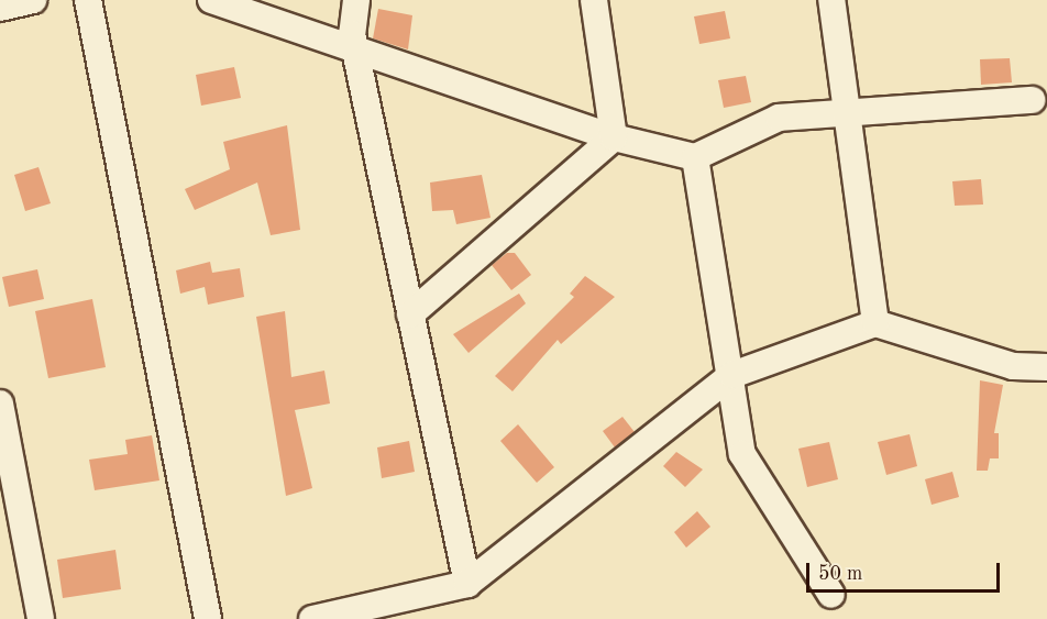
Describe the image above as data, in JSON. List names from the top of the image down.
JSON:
{
  "scale_bar": "50 m"
}
